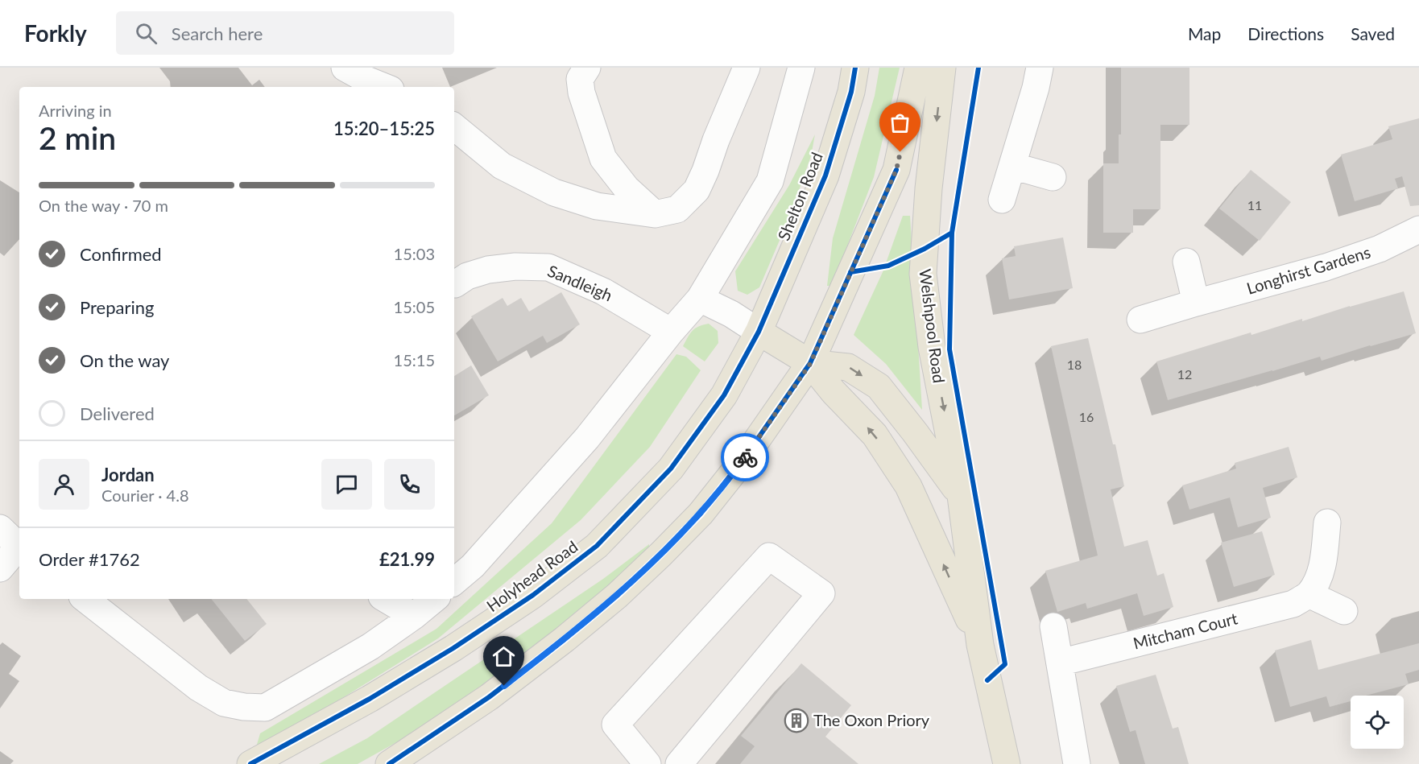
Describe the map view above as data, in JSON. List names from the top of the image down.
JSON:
{
  "streets": {
    "main road": ["Shelton Road", "Welshpool Road", "Holyhead Road"],
    "street": ["Longhirst Gardens", "Sandleigh", "Mitcham Court"]
  },
  "crossings": [
    ["Shelton Road", "Welshpool Road"],
    ["Shelton Road", "Holyhead Road"],
    ["Welshpool Road", "Holyhead Road"]
  ],
  "places": {
    "building": ["The Oxon Priory"]
  },
  "house_numbers": [
    "11",
    "18",
    "12",
    "16"
  ],
  "page": {
    "header": "Forkly",
    "search": "Search here",
    "nav": ["Map", "Directions", "Saved"],
    "heading": ["2 min", "Arriving in", "15:20–15:25"],
    "panel": [
      "Jordan",
      "Courier · 4.8",
      "Order #1762",
      "£21.99"
    ],
    "bar": "On the way · 70 m",
    "list": [
      ["Confirmed", "15:03"],
      ["Preparing", "15:05"],
      ["On the way", "15:15"],
      "Delivered"
    ]
  }
}
